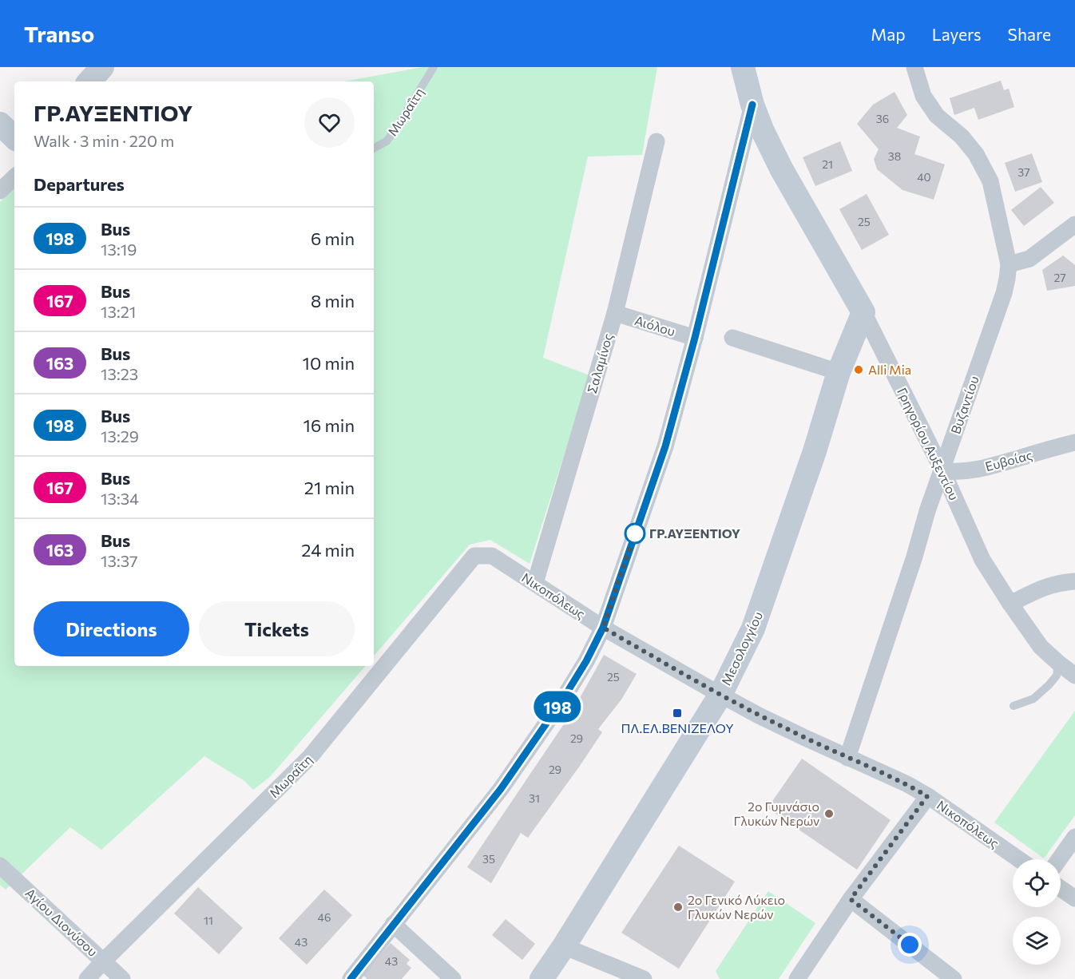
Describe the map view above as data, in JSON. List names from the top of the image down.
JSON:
{
  "streets": {
    "street": [
      "Μωραΐτη",
      "Αιόλου",
      "Σαλαμίνος",
      "Βυζαντίου",
      "Γρηγορίου Αυξεντίου",
      "Ευβοίας",
      "Νικοπόλεως",
      "Μεσολογγίου",
      "Αγίου Διονύσου"
    ]
  },
  "crossings": [
    ["Μωραΐτη", "Νικοπόλεως"],
    ["Μωραΐτη", "Αγίου Διονύσου"],
    ["Αιόλου", "Σαλαμίνος"],
    ["Σαλαμίνος", "Νικοπόλεως"],
    ["Βυζαντίου", "Γρηγορίου Αυξεντίου"],
    ["Βυζαντίου", "Ευβοίας"],
    ["Βυζαντίου", "Νικοπόλεως"],
    ["Γρηγορίου Αυξεντίου", "Ευβοίας"],
    ["Γρηγορίου Αυξεντίου", "Μεσολογγίου"],
    ["Νικοπόλεως", "Μεσολογγίου"]
  ],
  "places": {
    "other": [
      "Alli Mia",
      "ΓΡ.ΑΥΞΕΝΤΙΟΥ",
      "2ο Γυμνάσιο Γλυκών Νερών",
      "2ο Γενικό Λύκειο Γλυκών Νερών"
    ],
    "transit": ["ΠΛ.ΕΛ.ΒΕΝΙΖΕΛΟΥ"]
  },
  "lines": ["bus line 198"],
  "house_numbers": [
    "36",
    "38",
    "21",
    "37",
    "40",
    "25",
    "27",
    "25",
    "29",
    "29",
    "31",
    "35",
    "46",
    "11",
    "43",
    "43"
  ],
  "page": {
    "header": "Transo",
    "nav": ["Map", "Layers", "Share"],
    "on_map": "198",
    "heading": [
      ["ΓΡ.ΑΥΞΕΝΤΙΟΥ", "Walk · 3 min · 220 m"],
      "Departures"
    ],
    "list": [
      {
        "mark": "198",
        "name": "Bus",
        "note": "13:19",
        "value": "6 min"
      },
      {
        "mark": "167",
        "name": "Bus",
        "note": "13:21",
        "value": "8 min"
      },
      {
        "mark": "163",
        "name": "Bus",
        "note": "13:23",
        "value": "10 min"
      },
      {
        "mark": "198",
        "name": "Bus",
        "note": "13:29",
        "value": "16 min"
      },
      {
        "mark": "167",
        "name": "Bus",
        "note": "13:34",
        "value": "21 min"
      },
      {
        "mark": "163",
        "name": "Bus",
        "note": "13:37",
        "value": "24 min"
      }
    ],
    "buttons": ["Directions", "Tickets"]
  }
}
